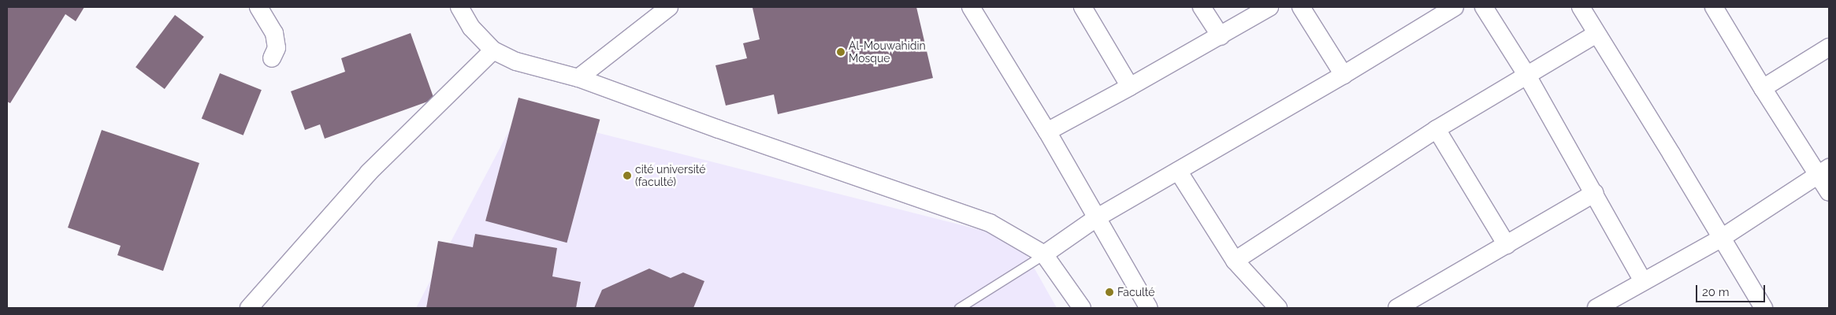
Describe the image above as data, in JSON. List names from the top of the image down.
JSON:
{
  "places": ["Al-Mouwahidin Mosque", "cité université (faculté)", "Faculté"],
  "scale_bar": "20 m"
}
